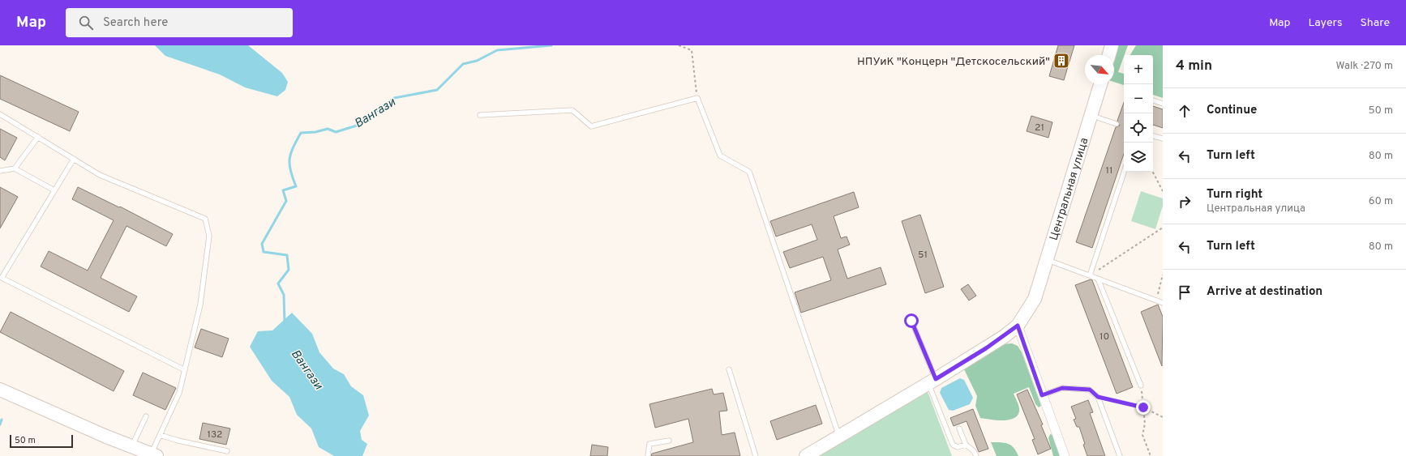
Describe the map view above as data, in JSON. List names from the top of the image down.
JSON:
{
  "streets": {
    "street": ["Центральная улица"]
  },
  "water": ["Вангази"],
  "places": {
    "building": ["НПУиК \"Концерн \"Детскосельский\""]
  },
  "house_numbers": [
    "21",
    "11",
    "51",
    "10",
    "132"
  ],
  "scale_bar": "50 m",
  "north": "bottom right",
  "page": {
    "header": "Map",
    "search": "Search here",
    "nav": ["Map", "Layers", "Share"],
    "heading": ["4 min", "Walk · 270 m"],
    "map_buttons": ["+", "−"],
    "list": [
      ["Continue", "50 m"],
      ["Turn left", "80 m"],
      ["Turn right", "Центральная улица", "60 m"],
      ["Turn left", "80 m"],
      "Arrive at destination"
    ],
    "scale": "50 m"
  }
}
